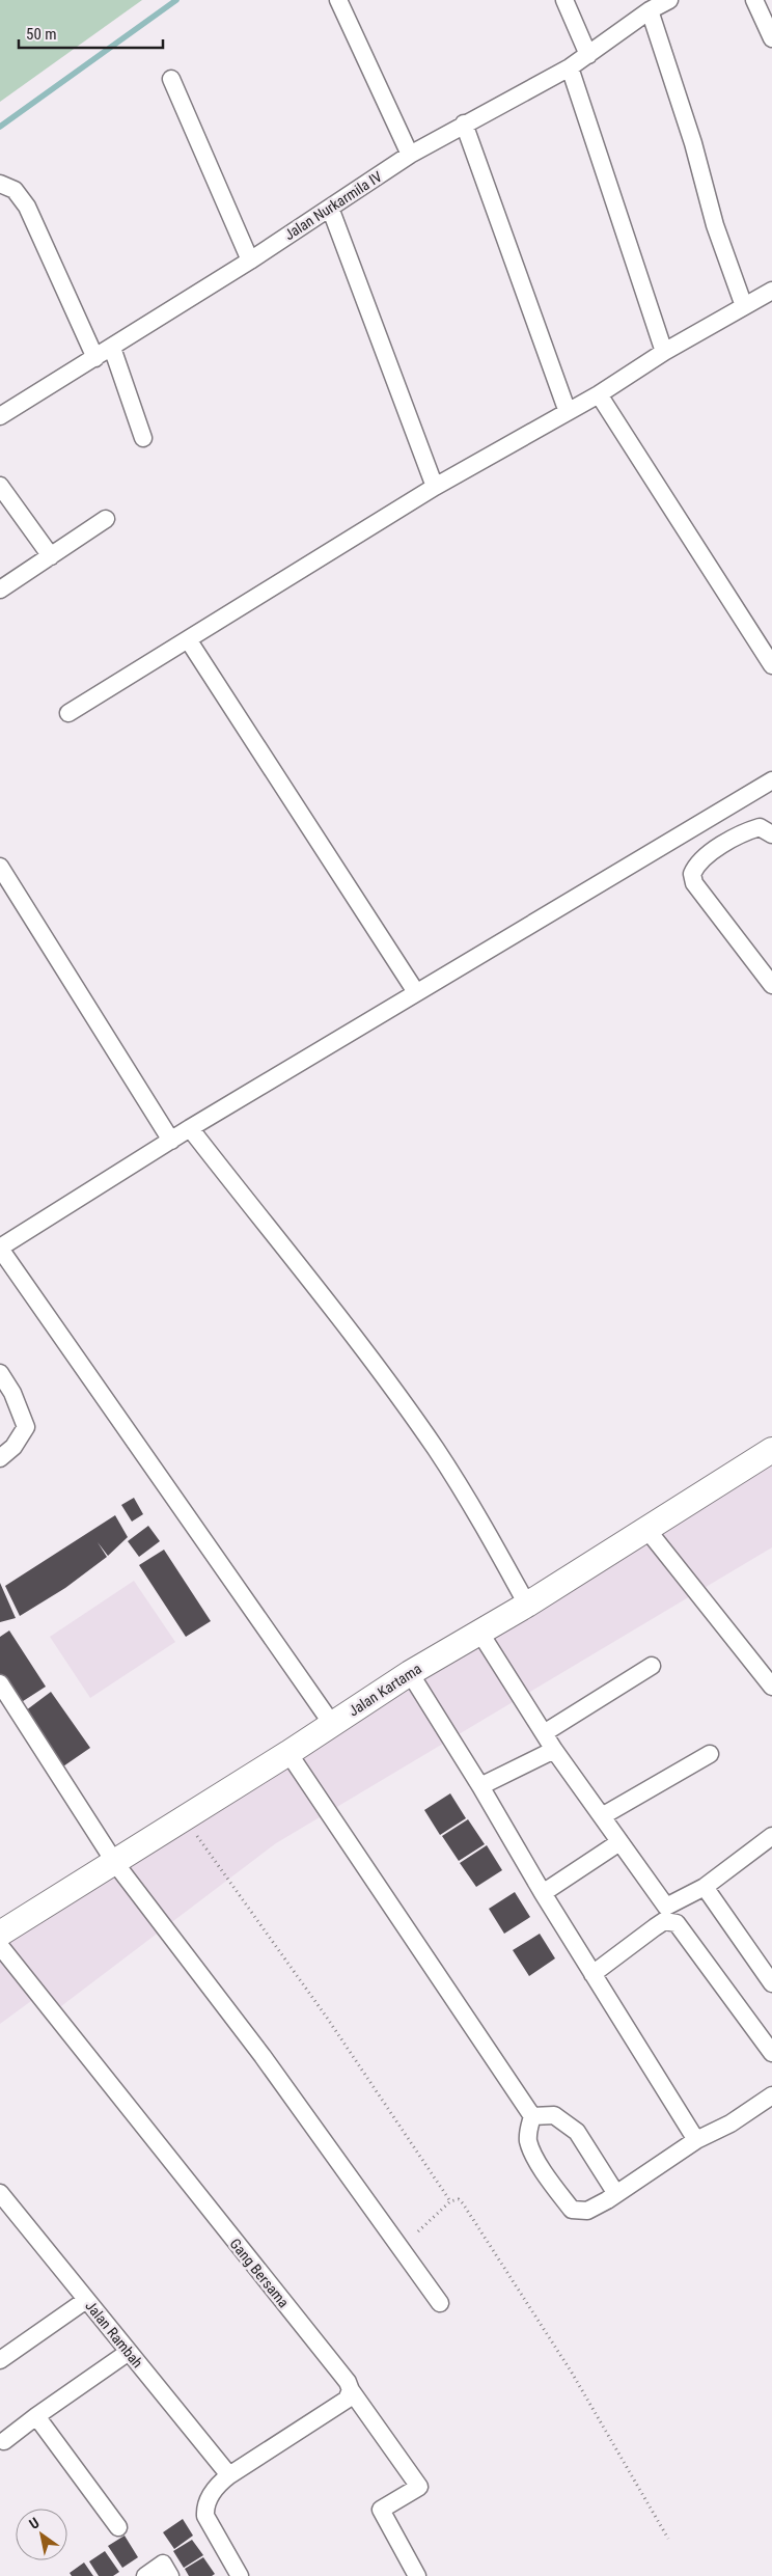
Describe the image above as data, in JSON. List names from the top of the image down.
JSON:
{
  "streets": {
    "main road": ["Jalan Kartama"],
    "street": ["Jalan Nurkarmila IV", "Gang Bersama", "Jalan Rambah"]
  },
  "scale_bar": "50 m",
  "north": "top left"
}
